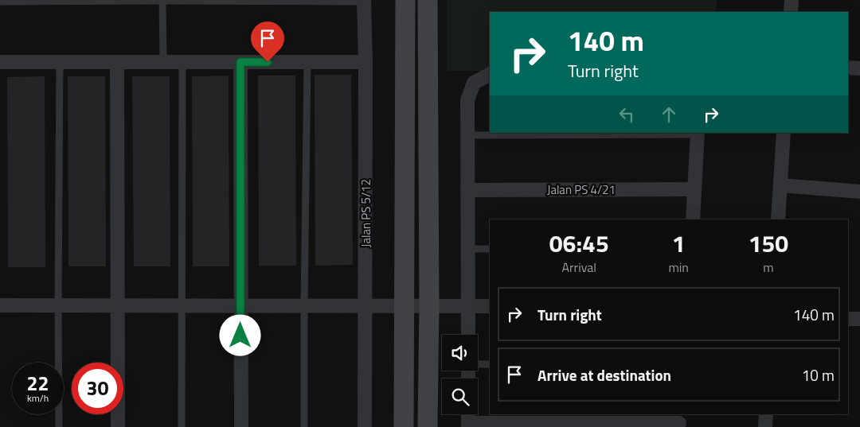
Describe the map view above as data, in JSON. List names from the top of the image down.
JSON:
{
  "streets": {
    "street": ["Jalan PS 4/21", "Jalan PS 5/12"]
  },
  "page": {
    "turn": ["140 m", "Turn right"],
    "eta": [
      "06:45",
      "Arrival",
      "1",
      "min",
      "150",
      "m"
    ],
    "list": [
      {
        "name": "Turn right",
        "value": "140 m"
      },
      {
        "name": "Arrive at destination",
        "value": "10 m"
      }
    ],
    "speed": "22 km/h",
    "limit": "30"
  }
}
